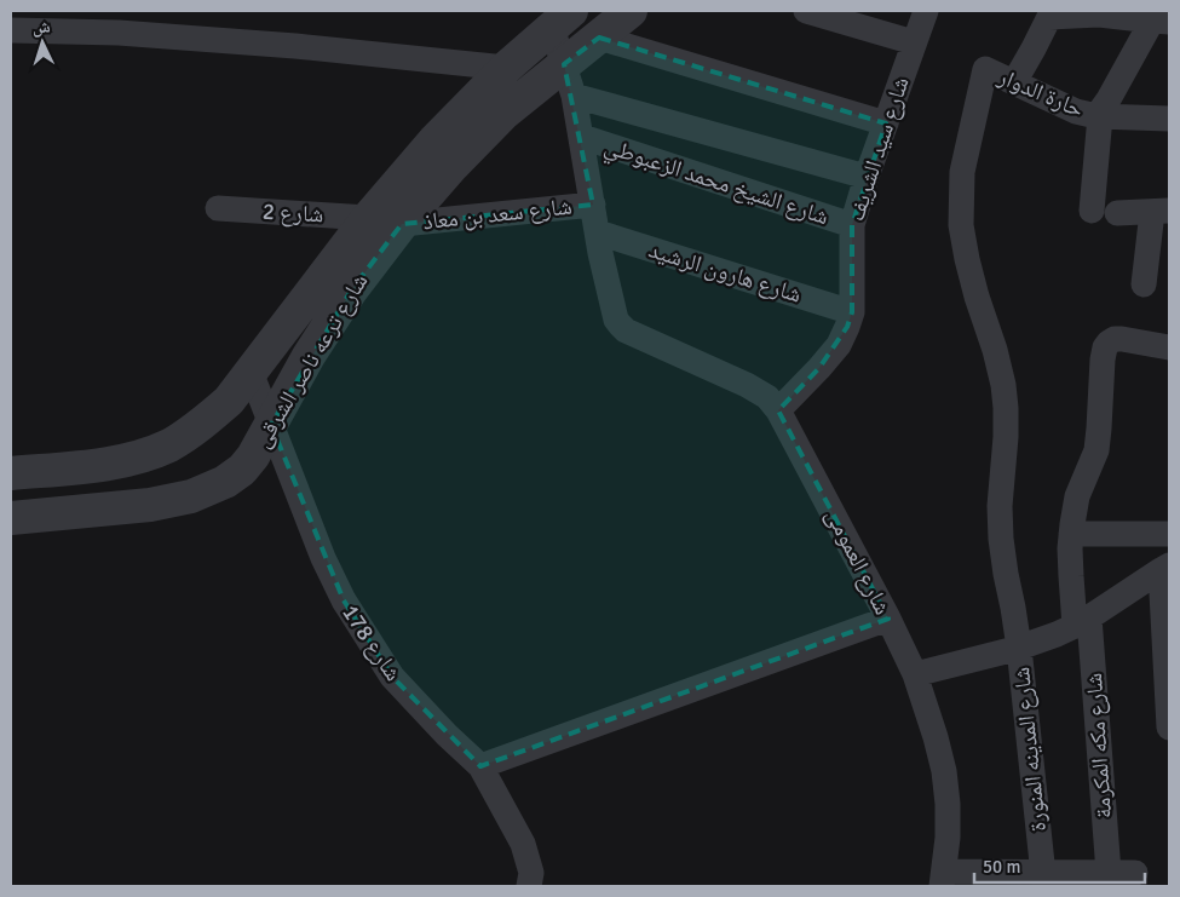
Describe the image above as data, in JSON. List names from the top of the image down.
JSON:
{
  "streets": {
    "street": [
      "حارة الدوار",
      "شارع سيد الشريف",
      "شارع الشيخ محمد الزعبوطي",
      "شارع 2",
      "شارع سعد بن معاذ",
      "شارع هارون الرشيد",
      "شارع ترعه ناصر الشرقى",
      "شارع العمومى",
      "شارع 178",
      "شارع مكه المكرمة",
      "شارع المدينه المنورة"
    ]
  },
  "crossings": [
    ["حارة الدوار", "شارع المدينه المنورة"],
    ["شارع سيد الشريف", "شارع الشيخ محمد الزعبوطي"],
    ["شارع سيد الشريف", "شارع هارون الرشيد"],
    ["شارع سيد الشريف", "شارع العمومى"],
    ["شارع 2", "شارع ترعه ناصر الشرقى"],
    ["شارع سعد بن معاذ", "شارع ترعه ناصر الشرقى"],
    ["شارع هارون الرشيد", "شارع العمومى"],
    ["شارع ترعه ناصر الشرقى", "شارع 178"]
  ],
  "scale_bar": "50 m",
  "north": "top"
}
